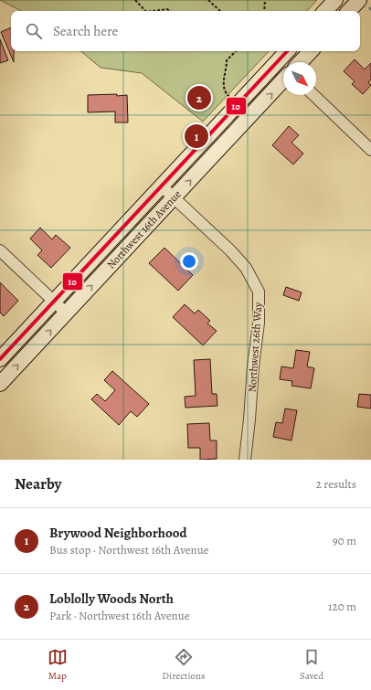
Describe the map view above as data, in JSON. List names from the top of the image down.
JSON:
{
  "streets": {
    "main road": ["Northwest 16th Avenue"],
    "street": ["Northwest 26th Way"]
  },
  "crossings": [
    ["Northwest 16th Avenue", "Northwest 26th Way"]
  ],
  "lines": ["transit line 10"],
  "north": "bottom right",
  "page": {
    "search": "Search here",
    "pins": ["2", "1"],
    "heading": ["Nearby", "2 results"],
    "list": [
      {
        "mark": "1",
        "name": "Brywood Neighborhood",
        "note": "Bus stop · Northwest 16th Avenue",
        "value": "90 m"
      },
      {
        "mark": "2",
        "name": "Loblolly Woods North",
        "note": "Park · Northwest 16th Avenue",
        "value": "120 m"
      }
    ],
    "nav": ["Map", "Directions", "Saved"]
  }
}
